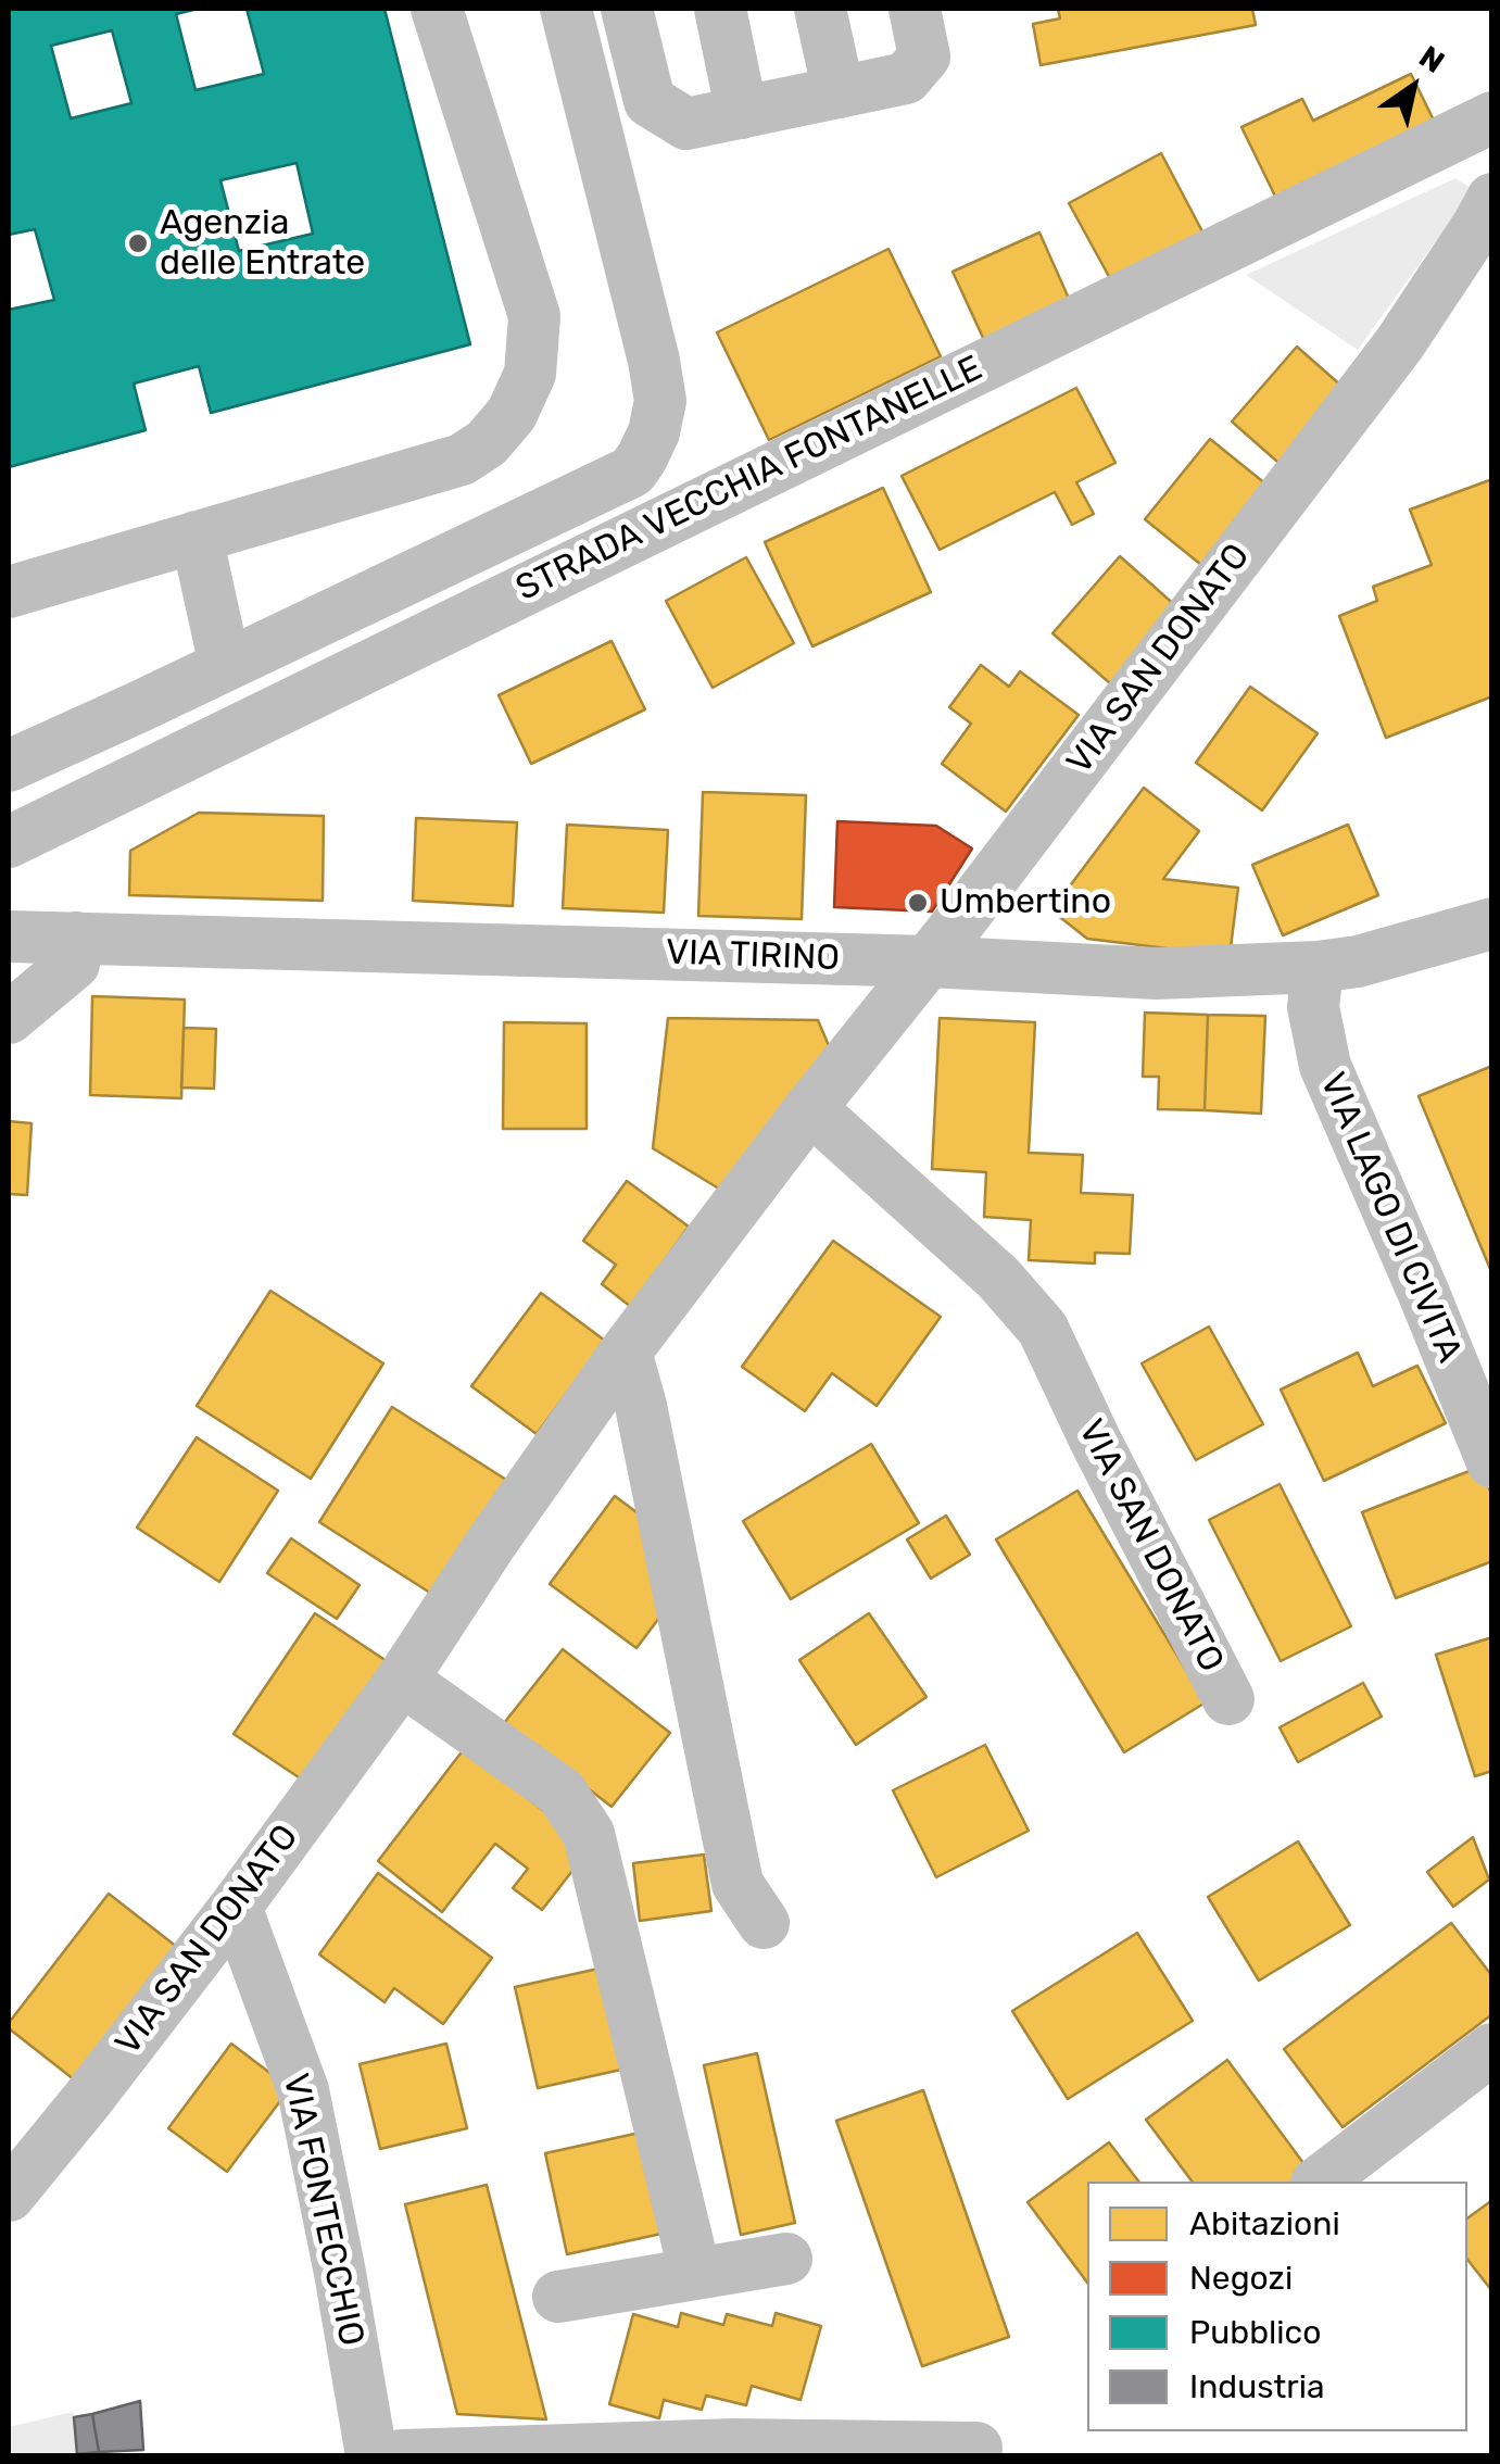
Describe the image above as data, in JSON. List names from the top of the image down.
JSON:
{
  "streets": {
    "street": [
      "STRADA VECCHIA FONTANELLE",
      "VIA SAN DONATO",
      "VIA TIRINO",
      "VIA LAGO DI CIVITA",
      "VIA FONTECCHIO"
    ]
  },
  "crossings": [
    ["VIA SAN DONATO", "VIA TIRINO"],
    ["VIA SAN DONATO", "VIA FONTECCHIO"],
    ["VIA TIRINO", "VIA LAGO DI CIVITA"]
  ],
  "places": ["Agenzia delle Entrate", "Umbertino"],
  "legend": [
    "Abitazioni",
    "Negozi",
    "Pubblico",
    "Industria"
  ],
  "north": "top right"
}
